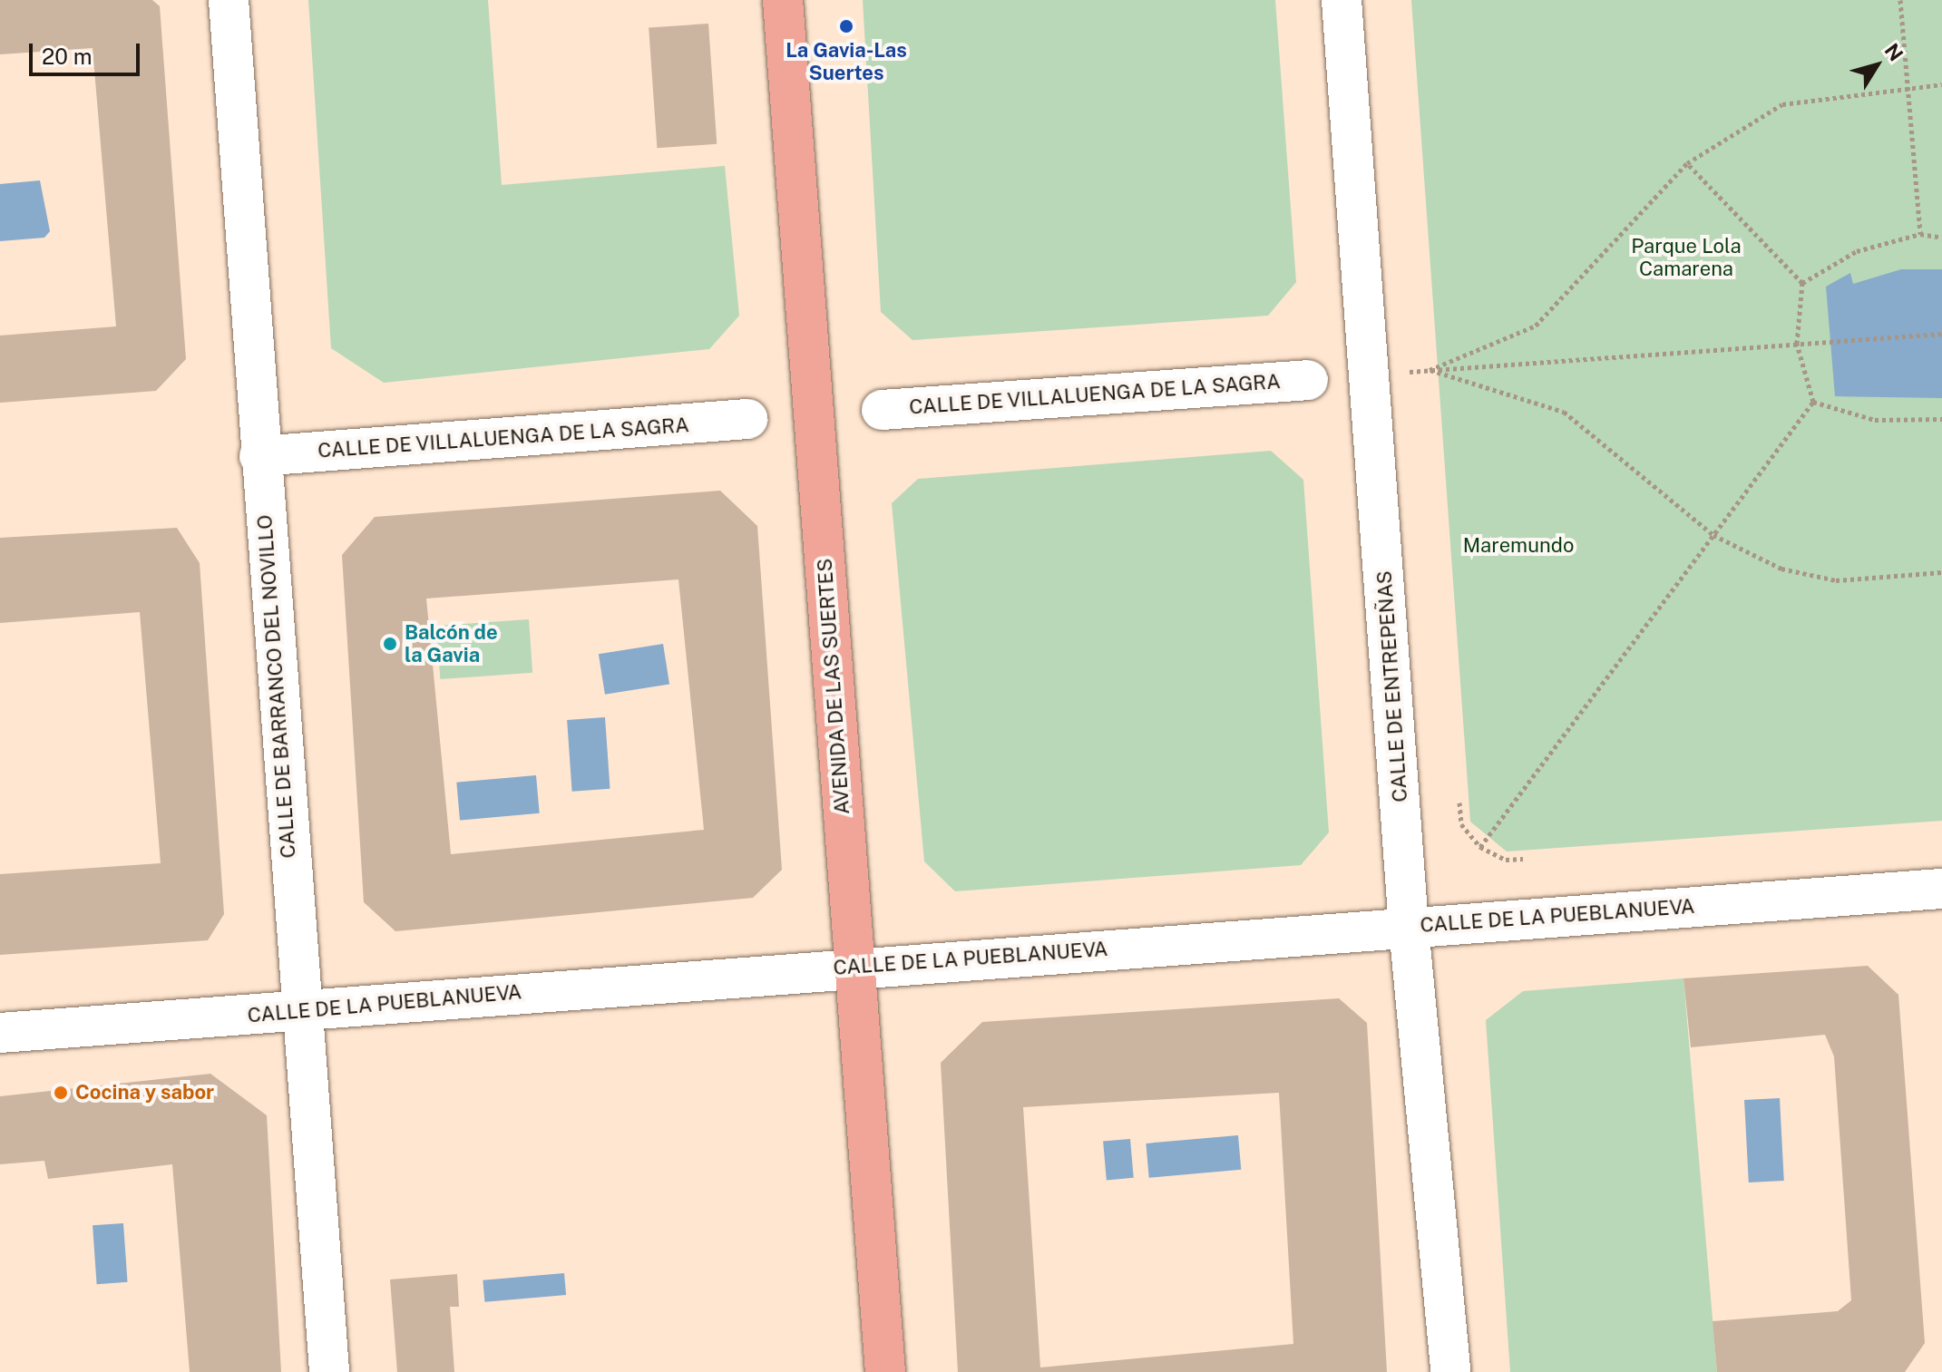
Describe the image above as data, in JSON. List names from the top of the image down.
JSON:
{
  "streets": {
    "main road": ["AVENIDA DE LAS SUERTES"],
    "street": [
      "CALLE DE VILLALUENGA DE LA SAGRA",
      "CALLE DE BARRANCO DEL NOVILLO",
      "CALLE DE ENTREPEÑAS",
      "CALLE DE LA PUEBLANUEVA"
    ]
  },
  "crossings": [
    ["CALLE DE VILLALUENGA DE LA SAGRA", "CALLE DE BARRANCO DEL NOVILLO"],
    ["CALLE DE BARRANCO DEL NOVILLO", "CALLE DE LA PUEBLANUEVA"],
    ["AVENIDA DE LAS SUERTES", "CALLE DE LA PUEBLANUEVA"],
    ["CALLE DE ENTREPEÑAS", "CALLE DE LA PUEBLANUEVA"]
  ],
  "parks": ["Parque Lola Camarena", "Maremundo"],
  "places": ["La Gavia-Las Suertes", "Balcón de la Gavia", "Cocina y sabor"],
  "scale_bar": "20 m",
  "north": "top right"
}
